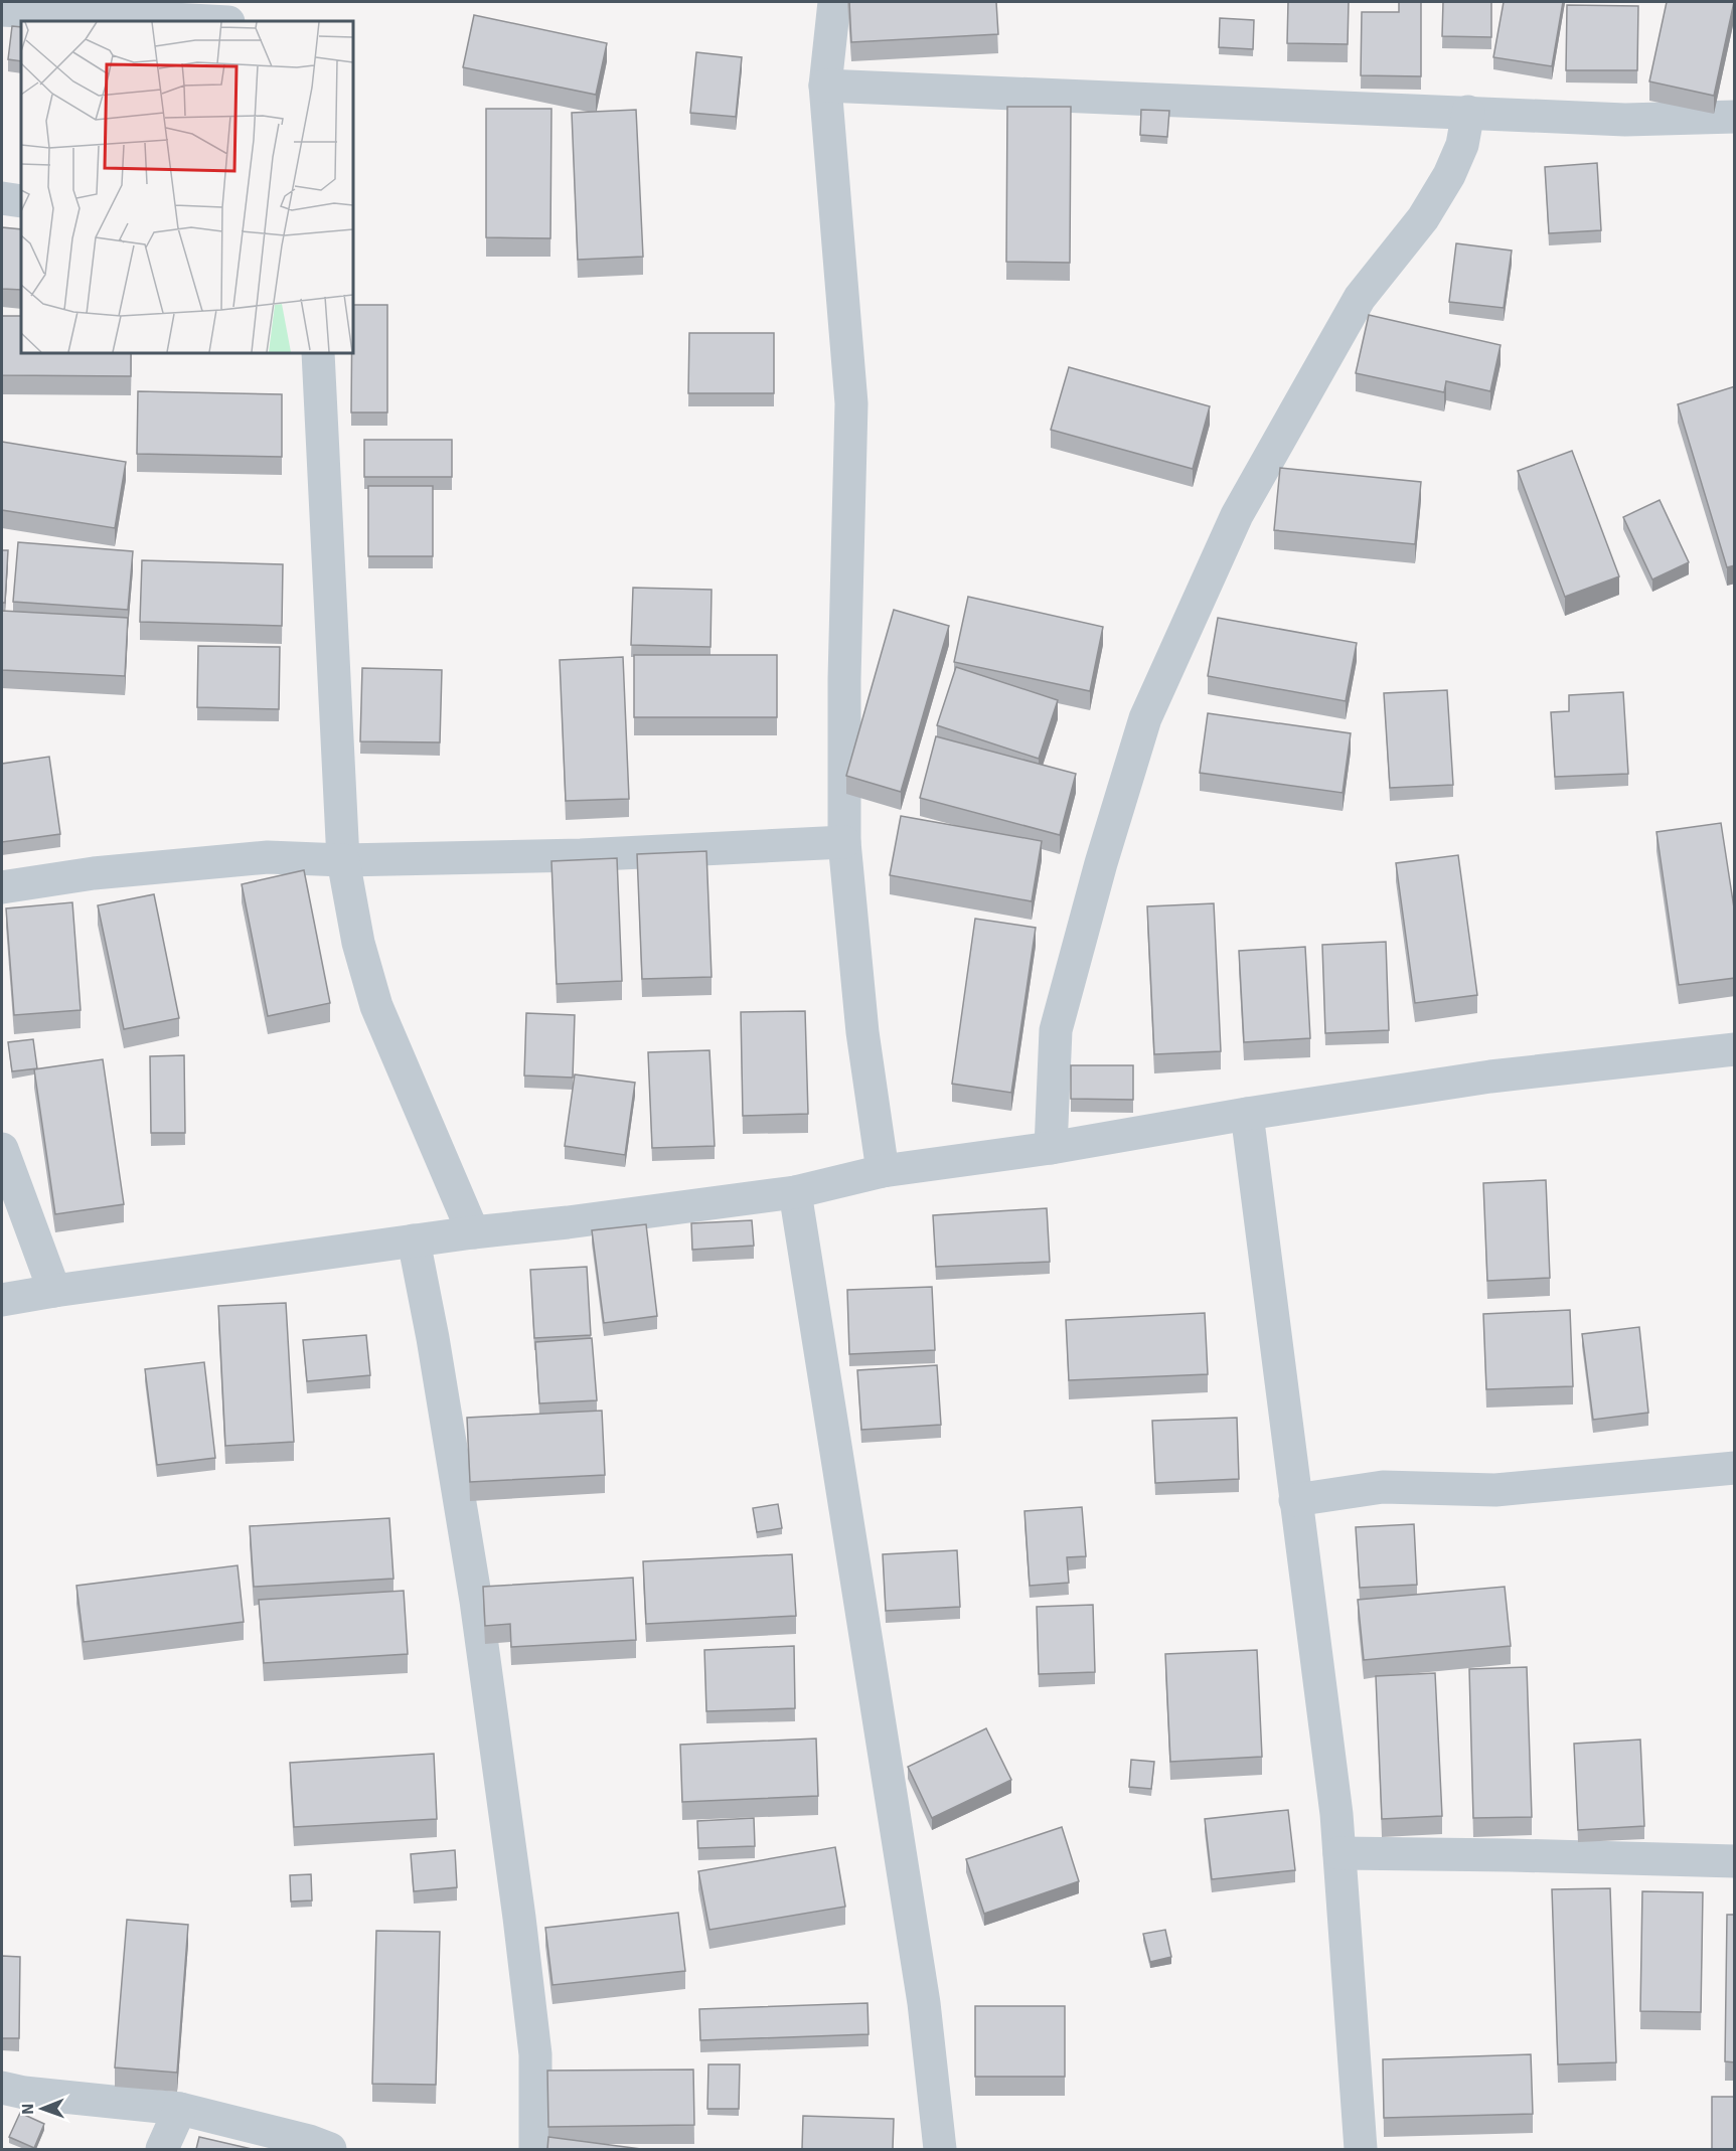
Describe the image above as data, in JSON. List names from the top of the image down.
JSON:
{
  "north": "left"
}
